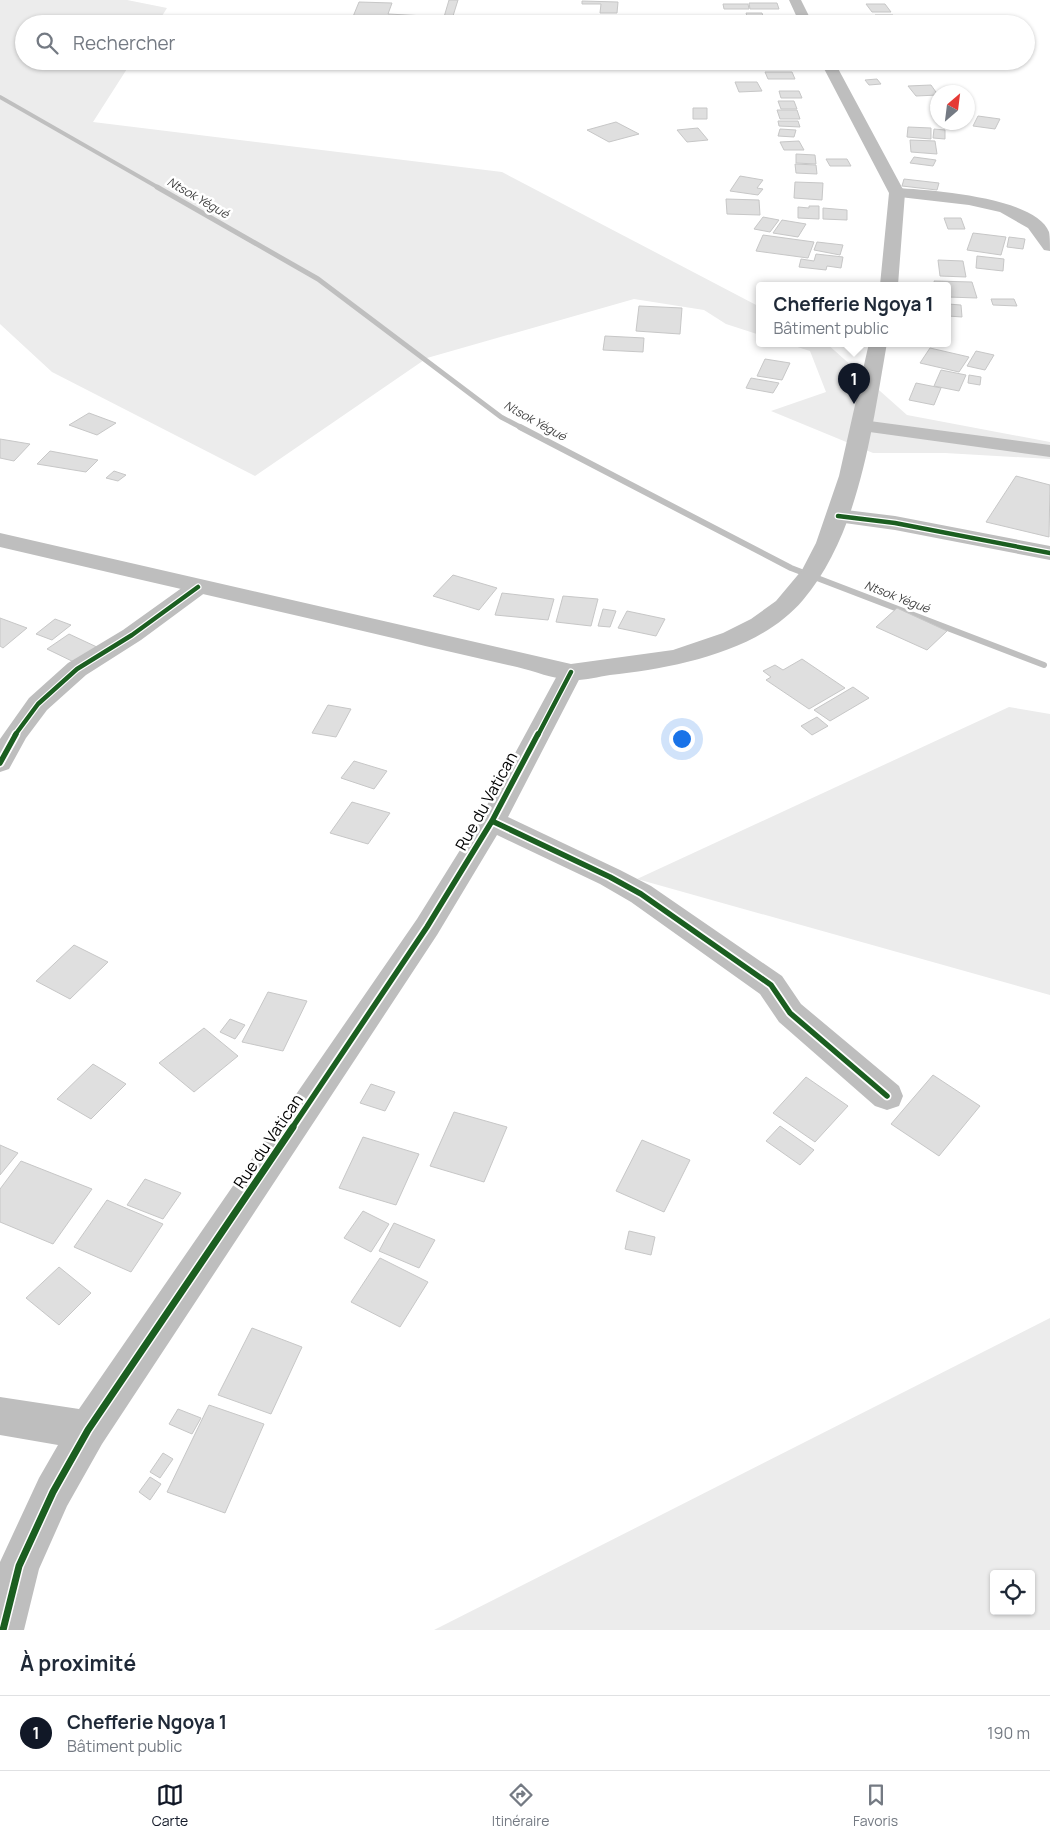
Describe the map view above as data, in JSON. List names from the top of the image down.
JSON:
{
  "streets": {
    "main road": ["Rue du Vatican"]
  },
  "water": ["Ntsok Yégué"],
  "north": "top right",
  "page": {
    "search": "Rechercher",
    "popup": ["Chefferie Ngoya 1", "Bâtiment public"],
    "pins": "1",
    "heading": "À proximité",
    "list": [
      {
        "mark": "1",
        "name": "Chefferie Ngoya 1",
        "note": "Bâtiment public",
        "value": "190 m"
      }
    ],
    "nav": ["Carte", "Itinéraire", "Favoris"]
  }
}
